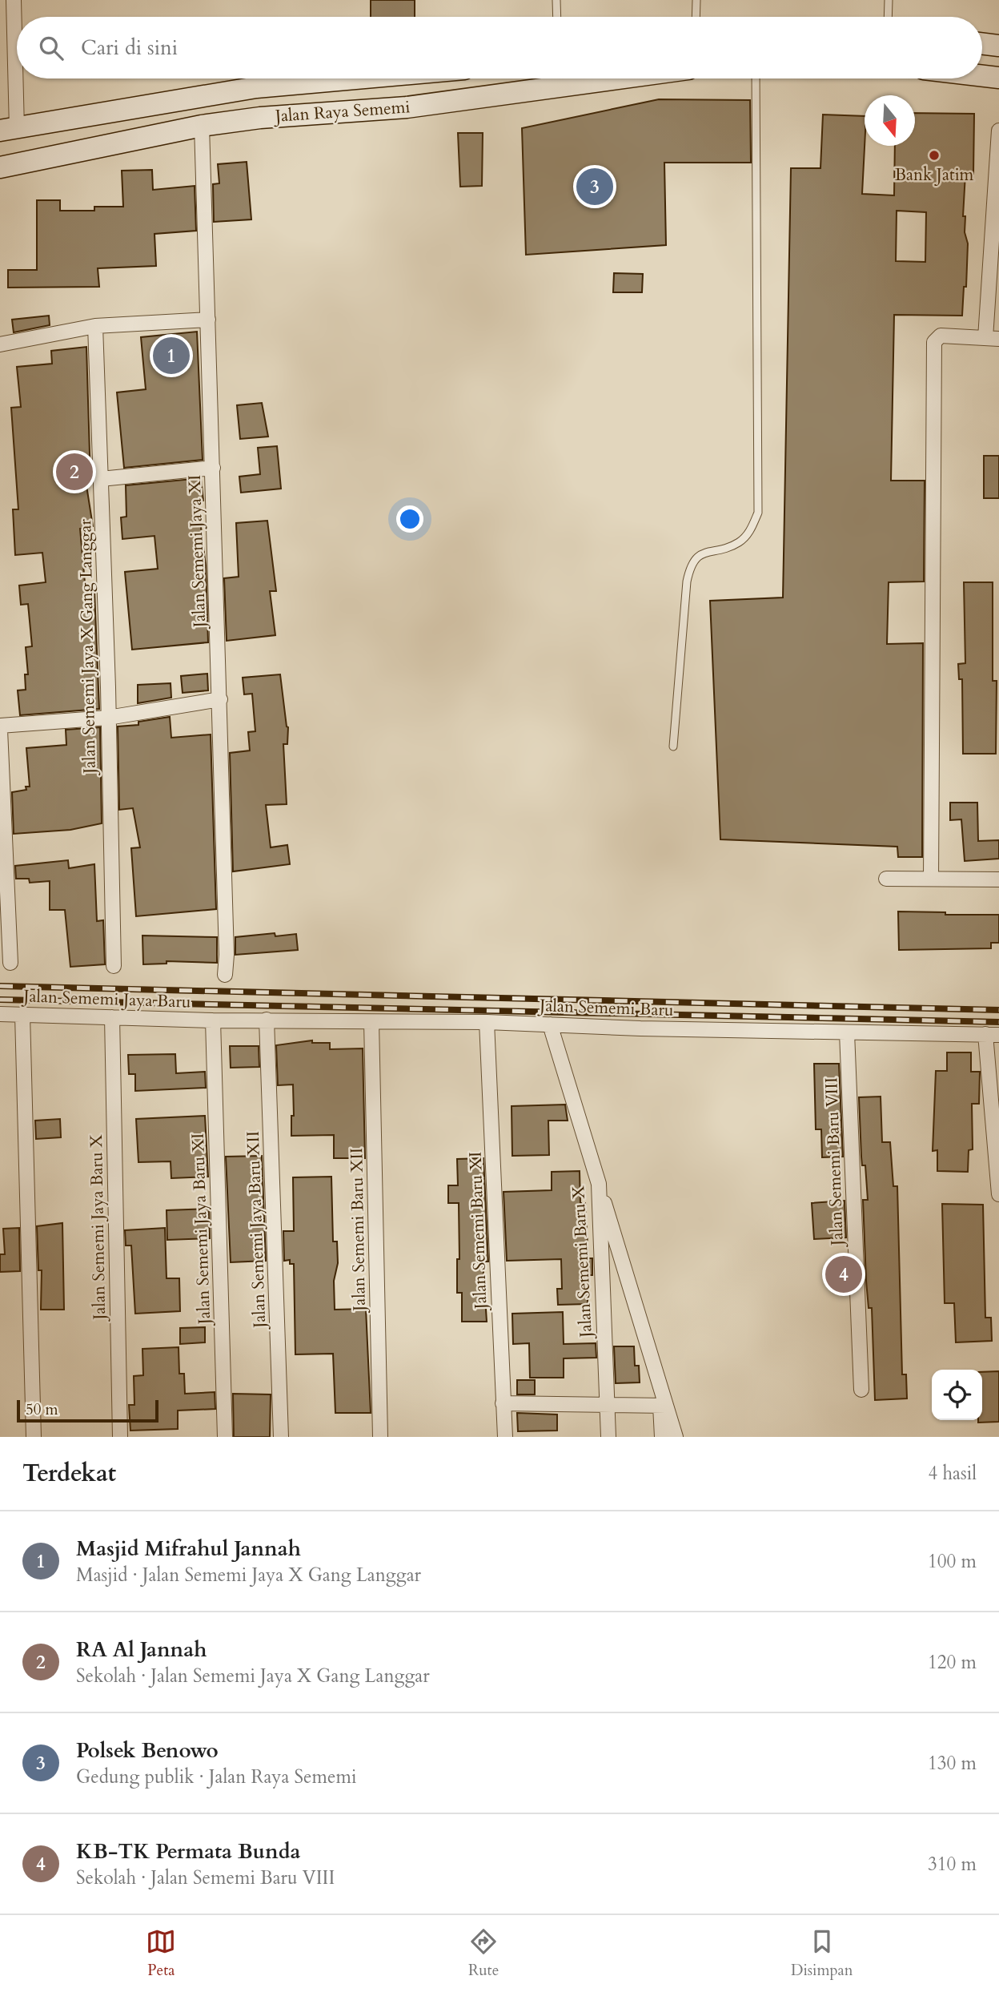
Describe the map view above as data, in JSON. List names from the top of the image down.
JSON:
{
  "streets": {
    "main road": ["Jalan Raya Sememi"],
    "street": [
      "Jalan Sememi Jaya XI",
      "Jalan Sememi Jaya X Gang Langgar",
      "Jalan Sememi Jaya Baru",
      "Jalan Sememi Baru",
      "Jalan Sememi Baru VIII",
      "Jalan Sememi Jaya Baru X",
      "Jalan Sememi Jaya Baru XI",
      "Jalan Sememi Jaya Baru XII",
      "Jalan Sememi Baru XII",
      "Jalan Sememi Baru XI",
      "Jalan Sememi Baru X"
    ]
  },
  "crossings": [
    ["Jalan Raya Sememi", "Jalan Sememi Jaya XI"],
    ["Jalan Sememi Jaya Baru", "Jalan Sememi Baru"],
    ["Jalan Sememi Jaya Baru", "Jalan Sememi Jaya Baru X"],
    ["Jalan Sememi Jaya Baru", "Jalan Sememi Jaya Baru XI"],
    ["Jalan Sememi Baru", "Jalan Sememi Baru VIII"],
    ["Jalan Sememi Baru", "Jalan Sememi Jaya Baru XI"],
    ["Jalan Sememi Baru", "Jalan Sememi Jaya Baru XII"],
    ["Jalan Sememi Baru", "Jalan Sememi Baru XII"],
    ["Jalan Sememi Baru", "Jalan Sememi Baru XI"],
    ["Jalan Sememi Baru", "Jalan Sememi Baru X"]
  ],
  "places": ["Bank Jatim"],
  "scale_bar": "50 m",
  "north": "bottom",
  "page": {
    "search": "Cari di sini",
    "pins": [
      "3",
      "1",
      "2",
      "4"
    ],
    "scale": "50 m",
    "heading": ["Terdekat", "4 hasil"],
    "list": [
      {
        "mark": "1",
        "name": "Masjid Mifrahul Jannah",
        "note": "Masjid · Jalan Sememi Jaya X Gang Langgar",
        "value": "100 m"
      },
      {
        "mark": "2",
        "name": "RA Al Jannah",
        "note": "Sekolah · Jalan Sememi Jaya X Gang Langgar",
        "value": "120 m"
      },
      {
        "mark": "3",
        "name": "Polsek Benowo",
        "note": "Gedung publik · Jalan Raya Sememi",
        "value": "130 m"
      },
      {
        "mark": "4",
        "name": "KB-TK Permata Bunda",
        "note": "Sekolah · Jalan Sememi Baru VIII",
        "value": "310 m"
      }
    ],
    "nav": ["Peta", "Rute", "Disimpan"]
  }
}
